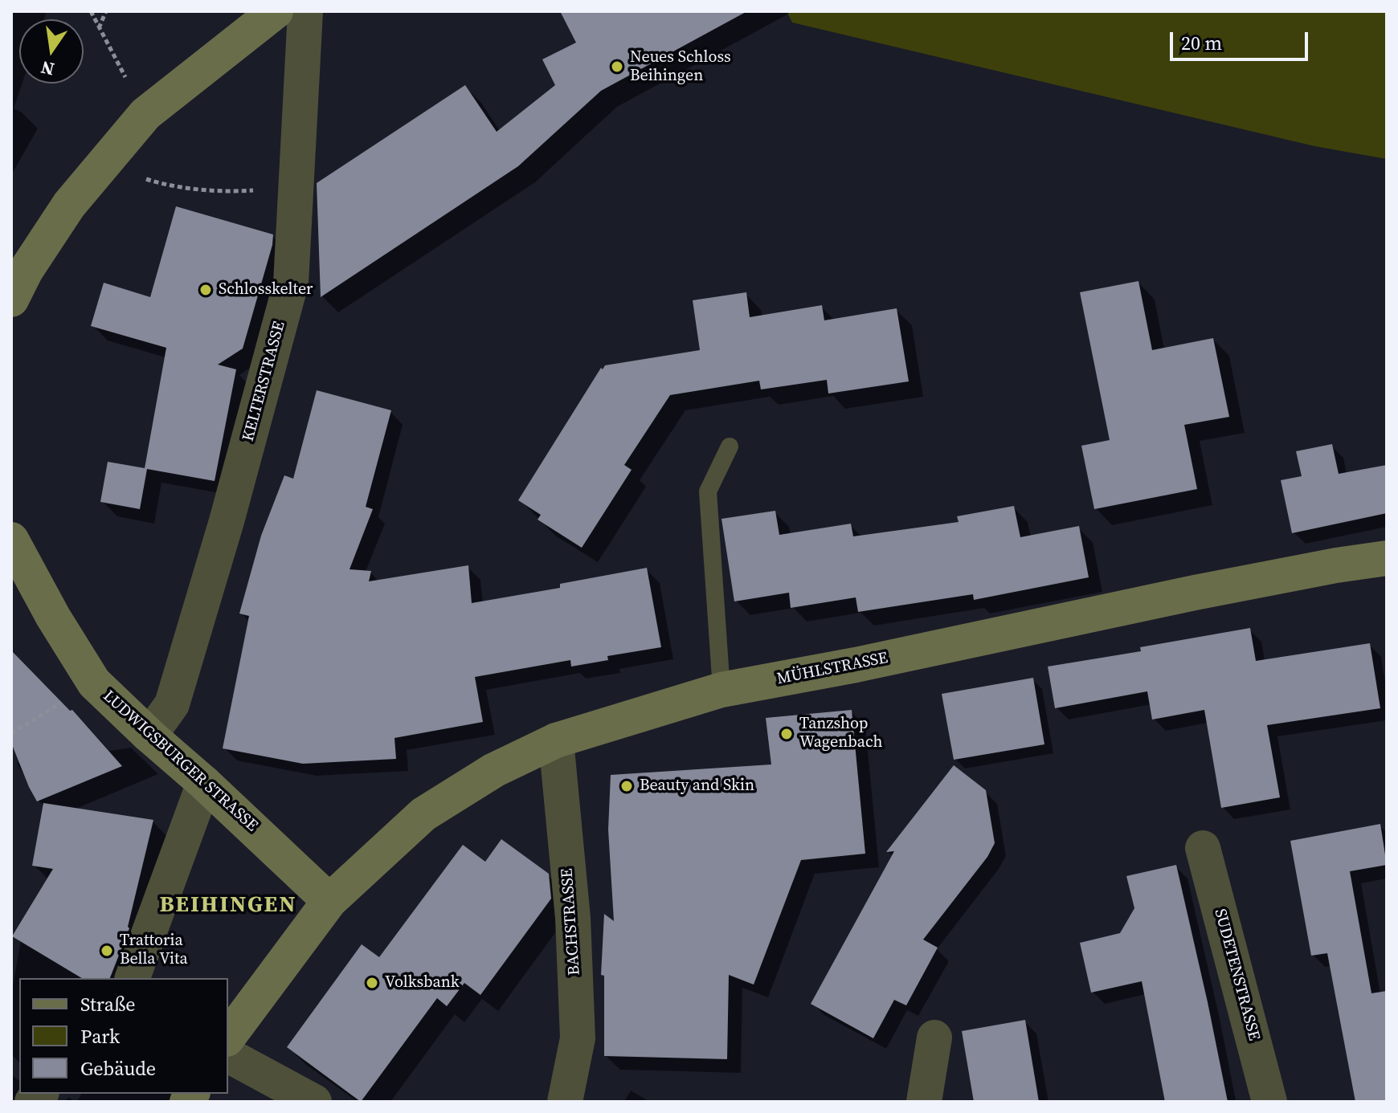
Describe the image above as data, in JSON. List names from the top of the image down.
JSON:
{
  "streets": {
    "main road": ["MÜHLSTRASSE", "LUDWIGSBURGER STRASSE"],
    "street": ["KELTERSTRASSE", "BACHSTRASSE", "SUDETENSTRASSE"]
  },
  "crossings": [
    ["KELTERSTRASSE", "LUDWIGSBURGER STRASSE"],
    ["MÜHLSTRASSE", "LUDWIGSBURGER STRASSE"],
    ["MÜHLSTRASSE", "BACHSTRASSE"]
  ],
  "districts": ["BEIHINGEN"],
  "places": [
    "Neues Schloss Beihingen",
    "Schlosskelter",
    "Tanzshop Wagenbach",
    "Beauty and Skin",
    "Trattoria Bella Vita",
    "Volksbank"
  ],
  "legend": ["Straße", "Park", "Gebäude"],
  "scale_bar": "20 m",
  "north": "bottom"
}
